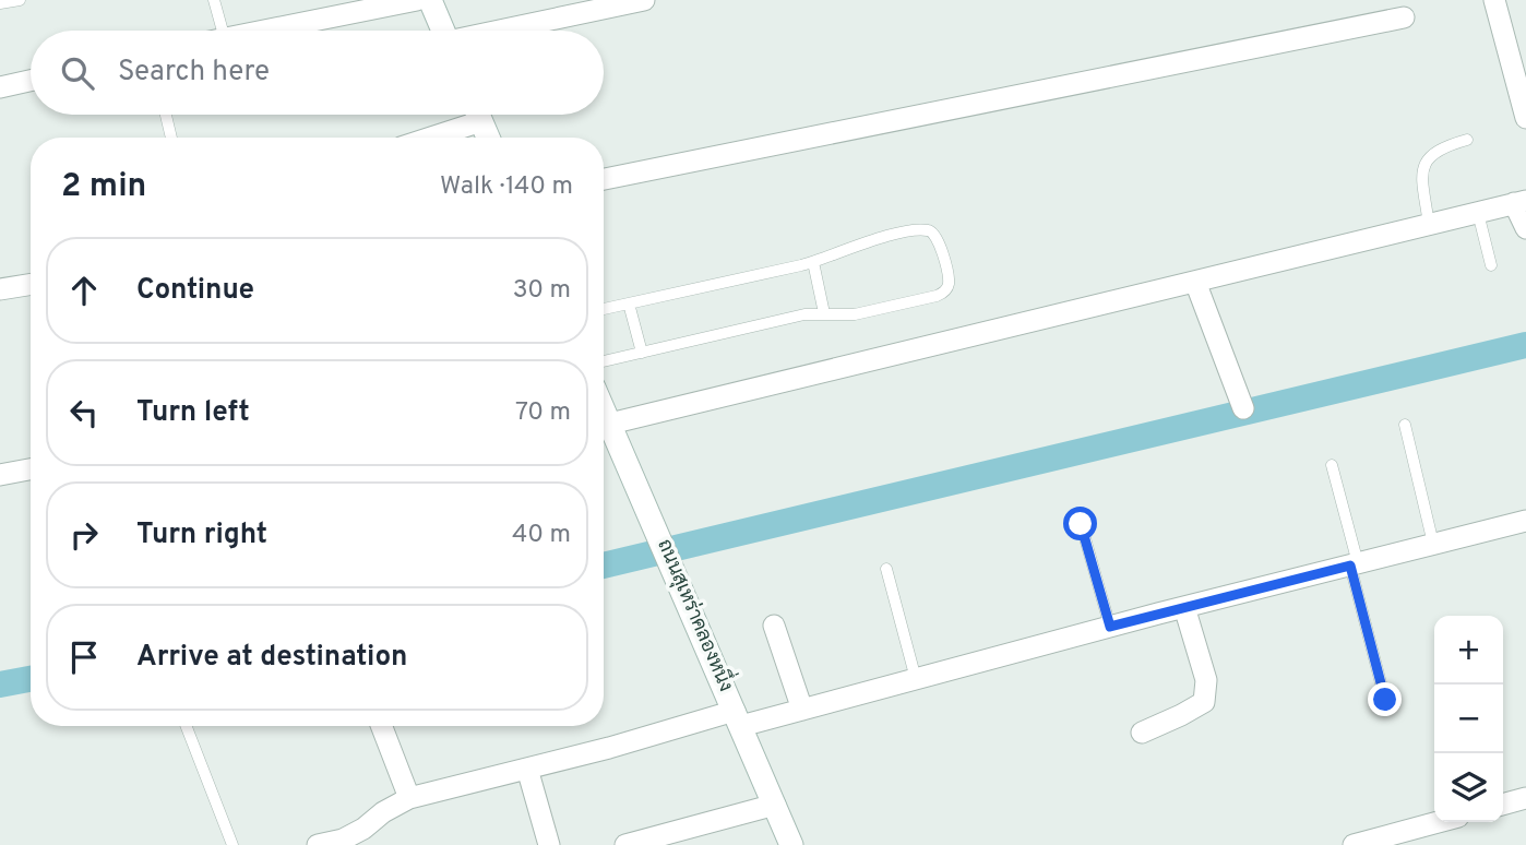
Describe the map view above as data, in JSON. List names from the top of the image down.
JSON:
{
  "streets": {
    "main road": ["ถนนสุเหร่าคลองหนึ่ง"]
  },
  "page": {
    "search": "Search here",
    "heading": ["2 min", "Walk · 140 m"],
    "list": [
      ["Continue", "30 m"],
      ["Turn left", "70 m"],
      ["Turn right", "40 m"],
      "Arrive at destination"
    ],
    "map_buttons": ["+", "−"]
  }
}
